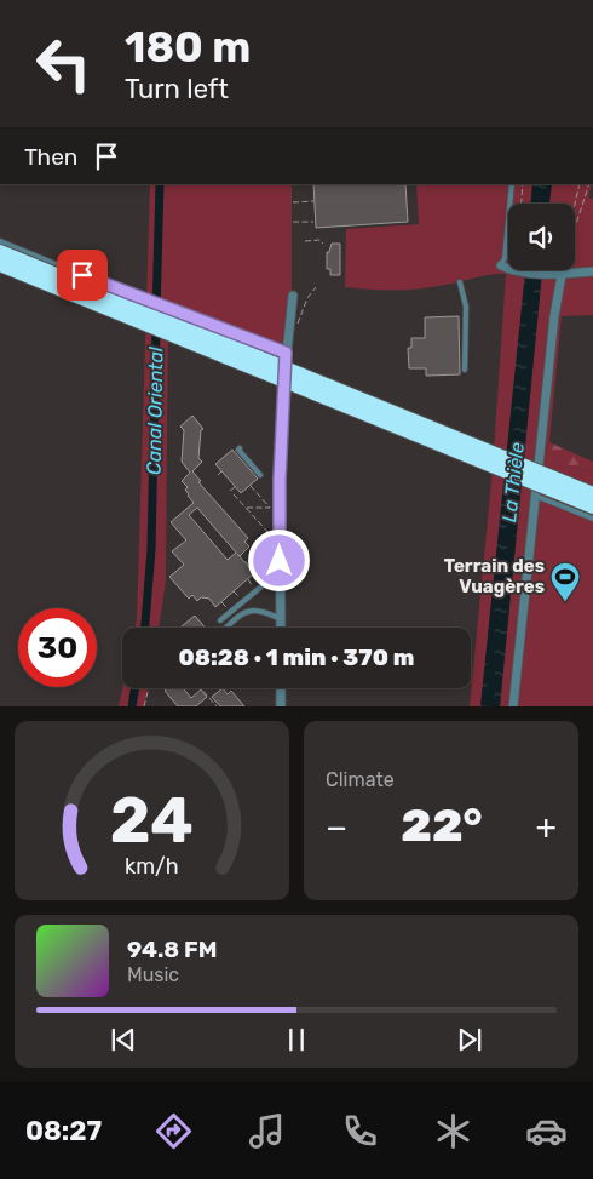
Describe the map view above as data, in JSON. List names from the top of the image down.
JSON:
{
  "water": ["Canal Oriental", "La Thièle"],
  "places": {
    "sports": ["Terrain des Vuagères"]
  },
  "page": {
    "turn": ["180 m", "Turn left"],
    "then": "Then",
    "limit": "30",
    "trip": "08:28 · 1 min · 370 m",
    "tile": "Climate",
    "heat": ["−", "22°", "+"],
    "song": ["94.8 FM", "Music"],
    "tabs": "08:27",
    "gauge": ["24", "km/h"]
  }
}
